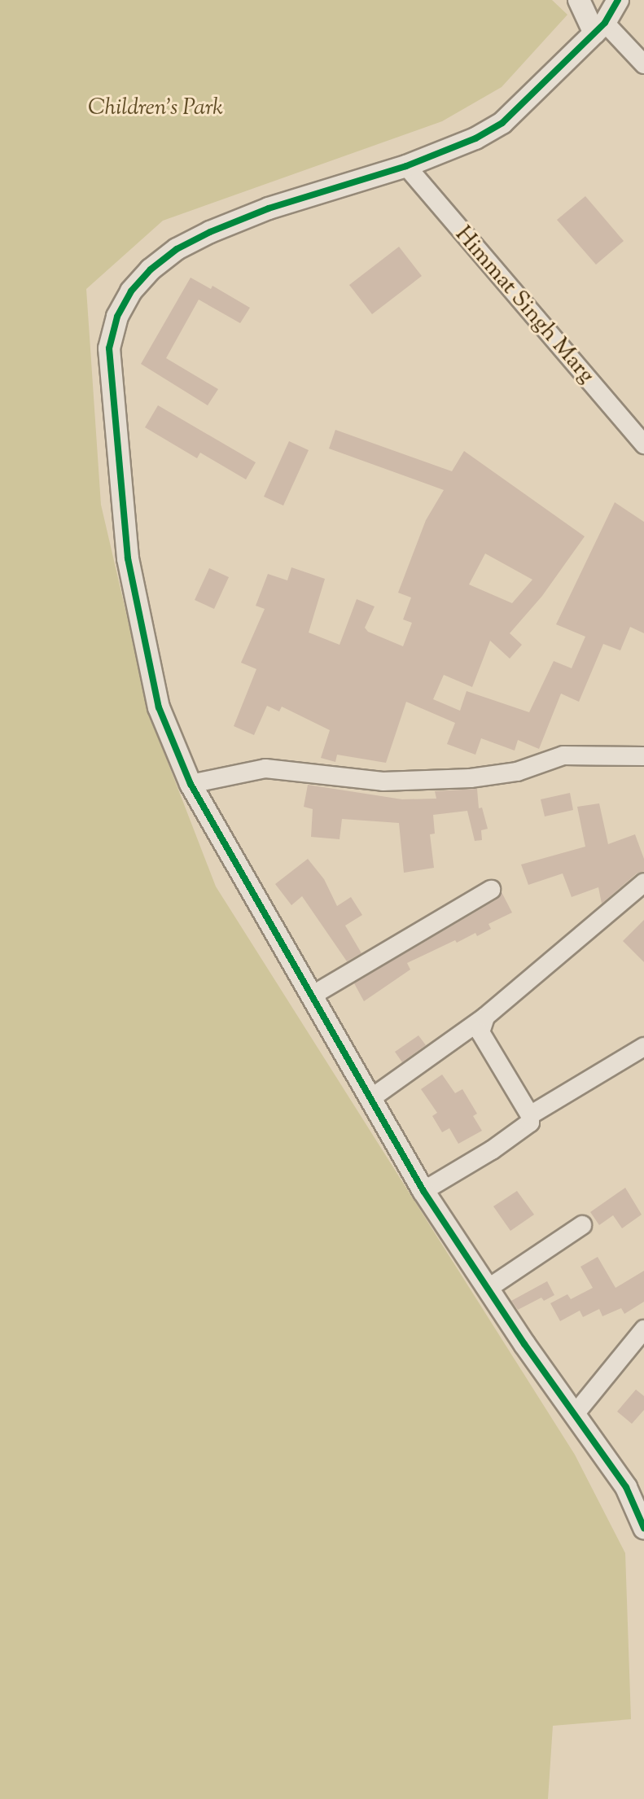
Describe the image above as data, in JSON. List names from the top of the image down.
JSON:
{
  "streets": {
    "street": ["Himmat Singh Marg"]
  },
  "parks": ["Children's Park"]
}
